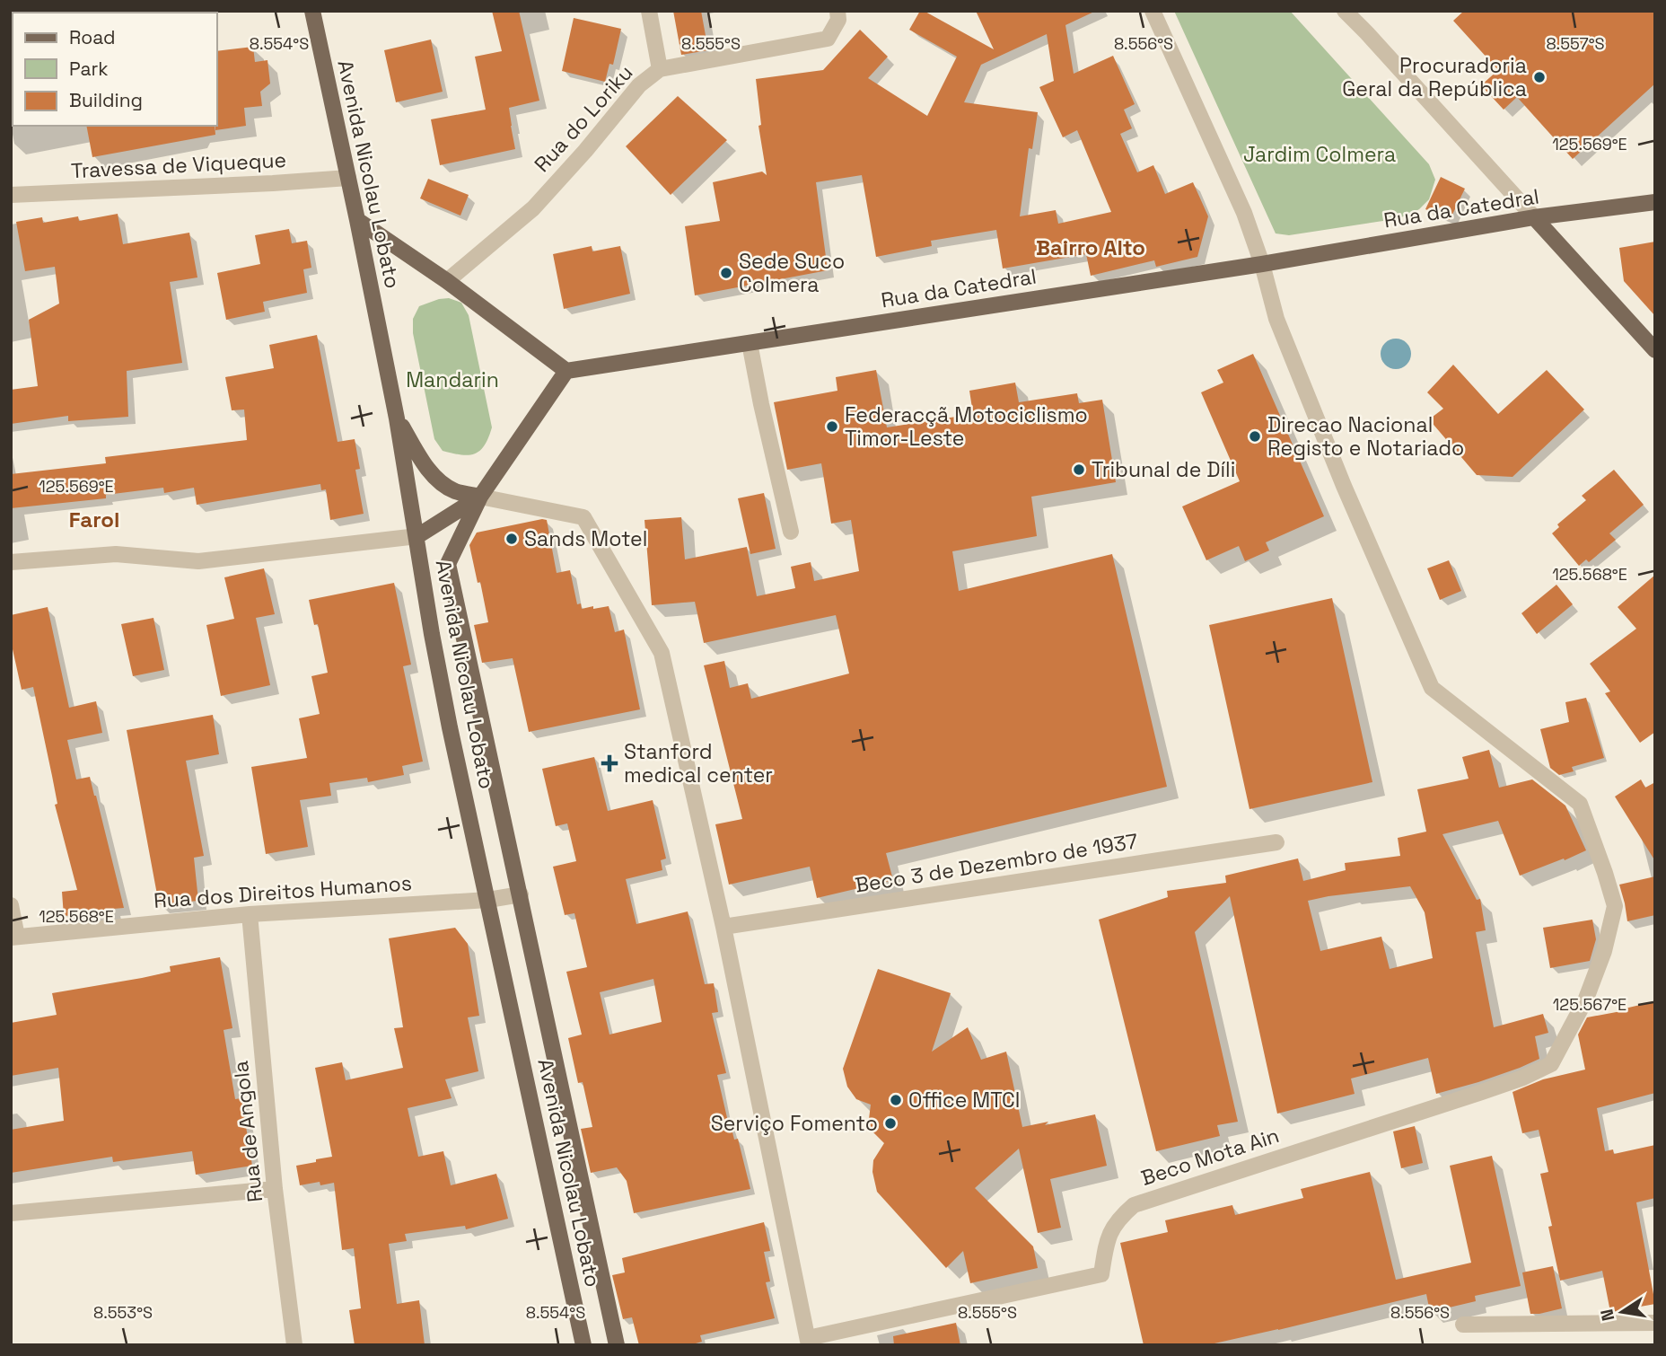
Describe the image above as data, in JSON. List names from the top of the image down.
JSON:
{
  "streets": {
    "main road": ["Avenida Nicolau Lobato", "Rua da Catedral"],
    "street": [
      "Rua do Loriku",
      "Travessa de Viqueque",
      "Beco 3 de Dezembro de 1937",
      "Rua dos Direitos Humanos",
      "Rua de Angola",
      "Beco Mota Ain"
    ]
  },
  "crossings": [
    ["Travessa de Viqueque", "Avenida Nicolau Lobato"],
    ["Avenida Nicolau Lobato", "Rua dos Direitos Humanos"],
    ["Rua da Catedral", "Beco Mota Ain"],
    ["Rua dos Direitos Humanos", "Rua de Angola"]
  ],
  "districts": ["Bairro Alto", "Farol"],
  "parks": ["Jardim Colmera", "Mandarin"],
  "places": {
    "other": [
      "Procuradoria Geral da República",
      "Sede Suco Colmera",
      "Federacçã Motociclismo Timor-Leste",
      "Direcao Nacional Registo e Notariado",
      "Tribunal de Díli",
      "Sands Motel",
      "Office MTCI",
      "Serviço Fomento"
    ],
    "health": ["Stanford medical center"]
  },
  "legend": ["Road", "Park", "Building"],
  "north": "left",
  "coordinates": [
    "8.554°S",
    "8.555°S",
    "8.556°S",
    "8.557°S",
    "125.569°E",
    "125.568°E",
    "125.567°E",
    "8.553°S"
  ]
}
